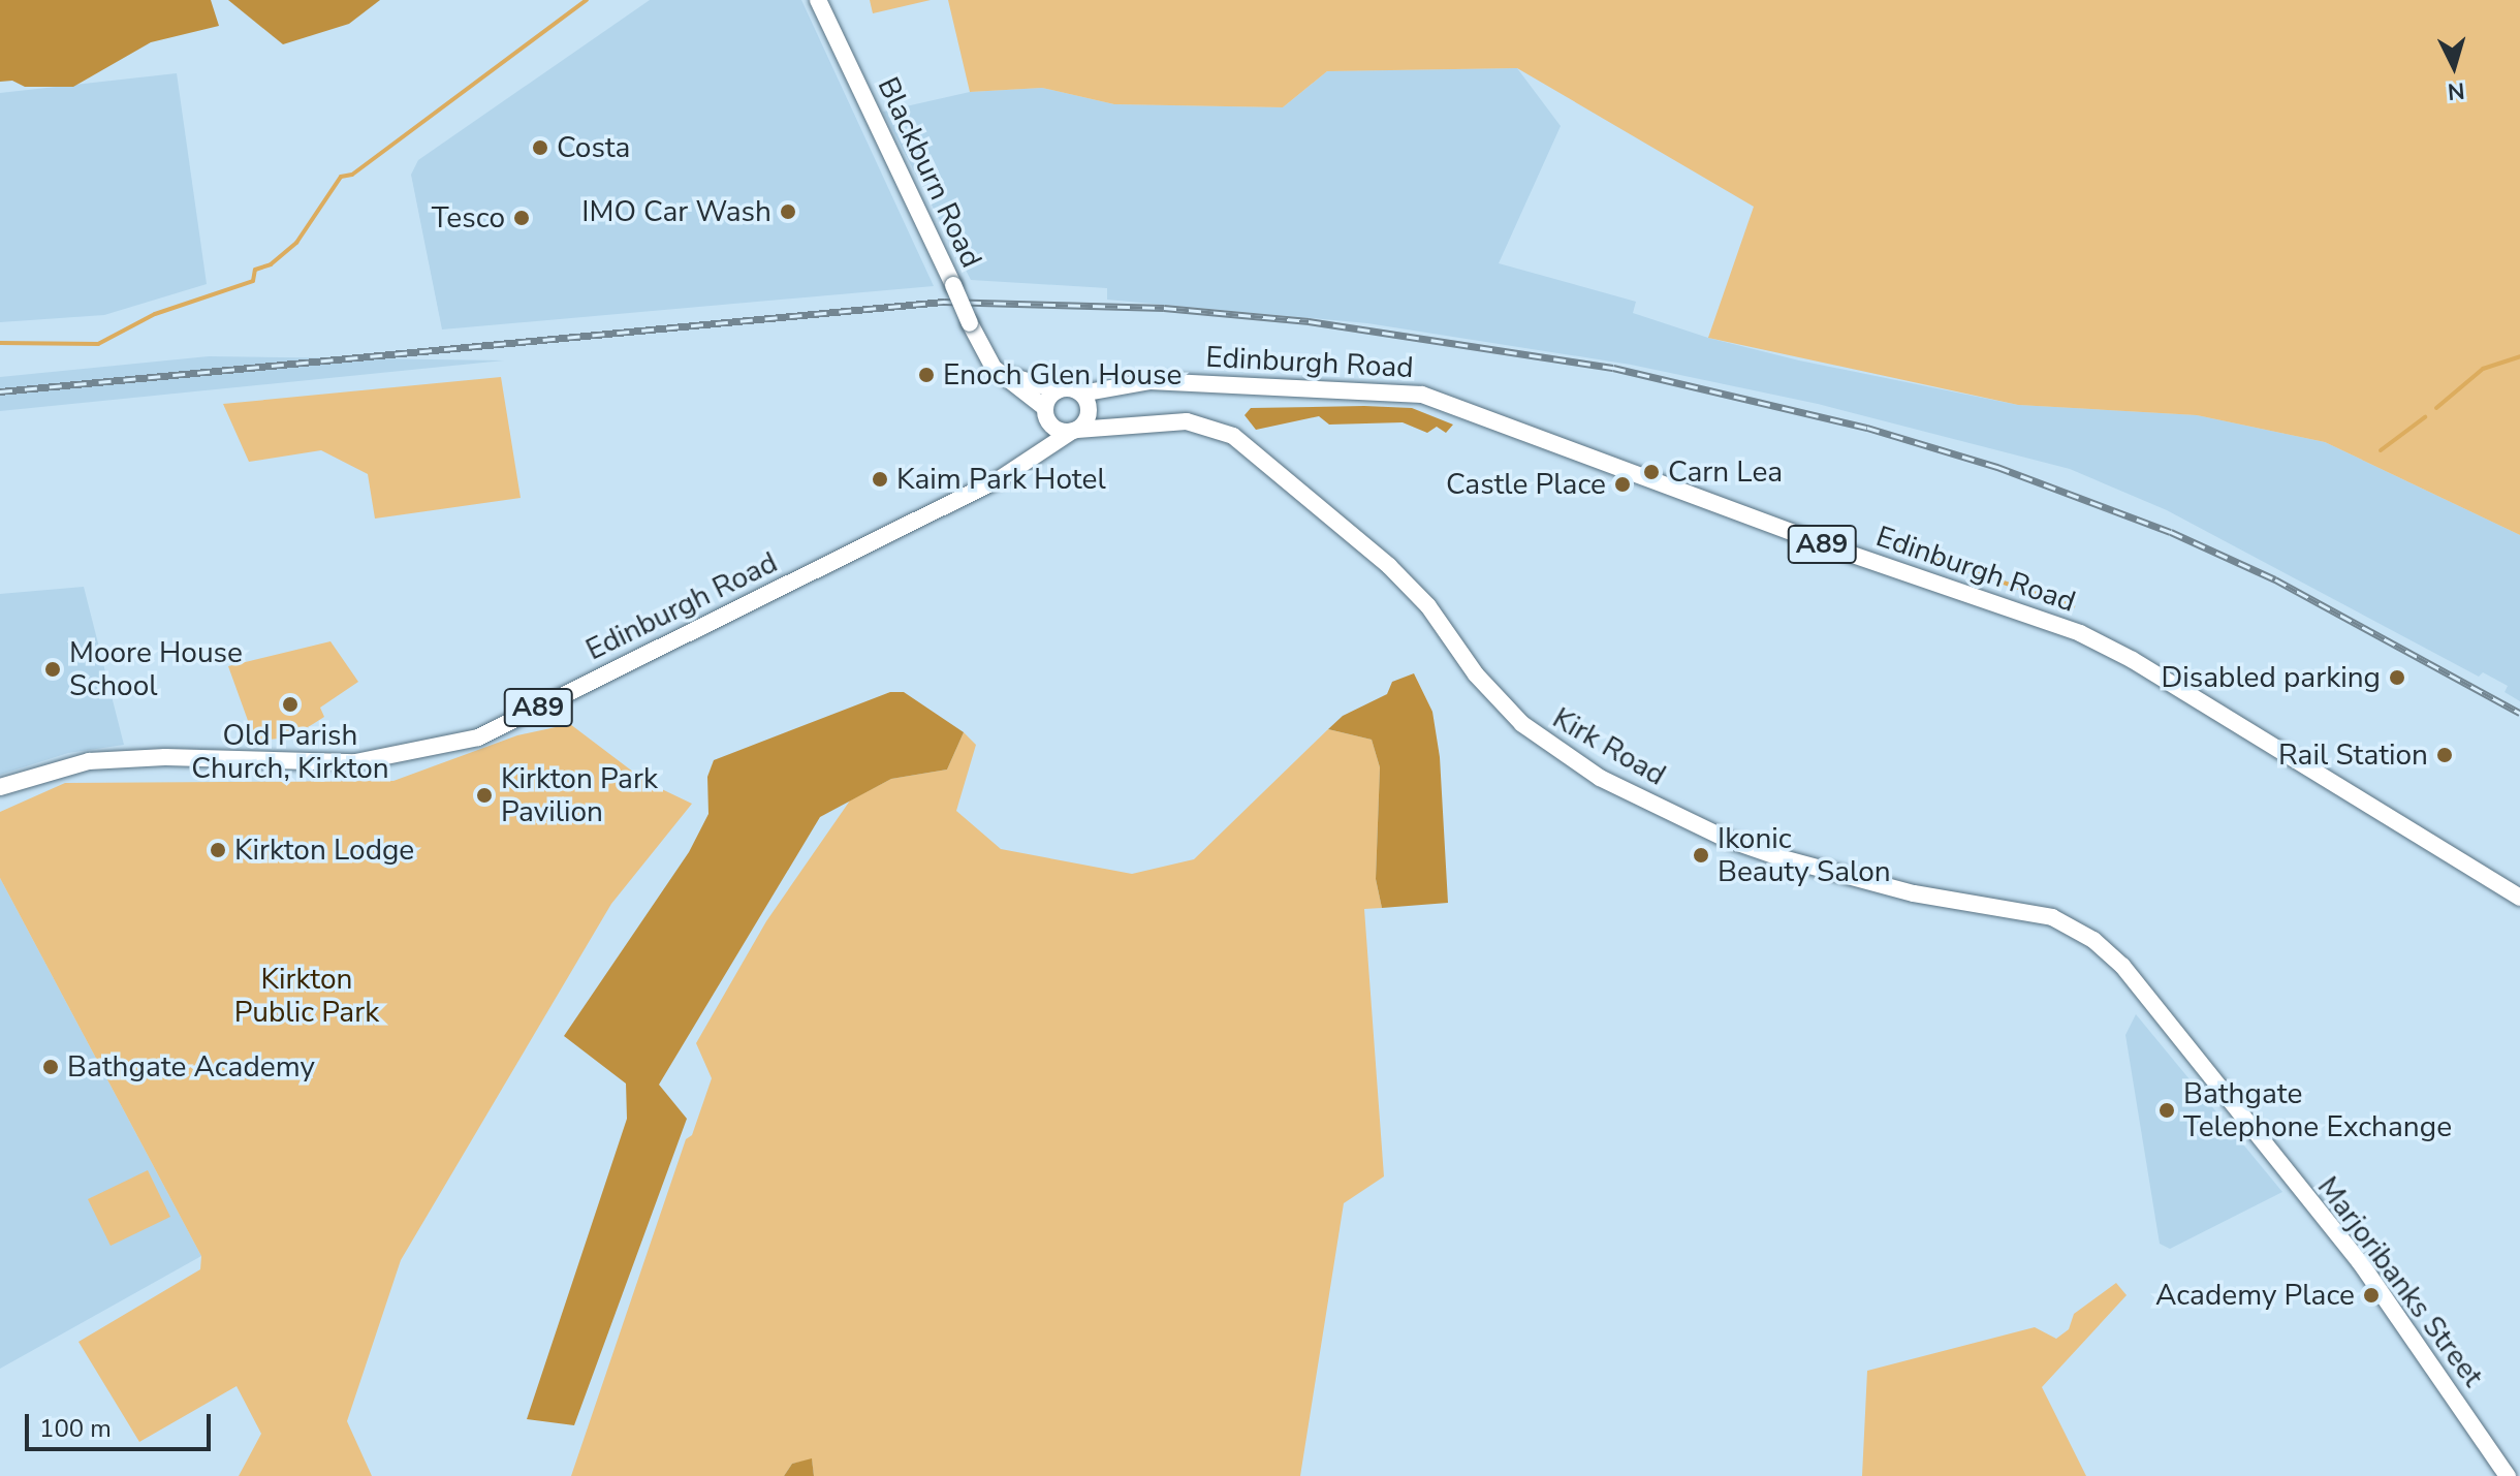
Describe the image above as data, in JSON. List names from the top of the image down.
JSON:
{
  "streets": {
    "main road": [
      "Blackburn Road",
      "Edinburgh Road",
      "A89",
      "Kirk Road",
      "Marjoribanks Street"
    ]
  },
  "crossings": [
    ["Edinburgh Road", "A89"],
    ["Edinburgh Road", "Kirk Road"],
    ["A89", "Kirk Road"],
    ["Kirk Road", "Marjoribanks Street"]
  ],
  "parks": ["Kirkton Public Park"],
  "places": [
    "Costa",
    "IMO Car Wash",
    "Tesco",
    "Enoch Glen House",
    "Carn Lea",
    "Kaim Park Hotel",
    "Castle Place",
    "Moore House School",
    "Disabled parking",
    "Old Parish Church, Kirkton",
    "Rail Station",
    "Kirkton Park Pavilion",
    "Kirkton Lodge",
    "Ikonic Beauty Salon",
    "Bathgate Academy",
    "Bathgate Telephone Exchange",
    "Academy Place"
  ],
  "scale_bar": "100 m",
  "north": "bottom"
}
